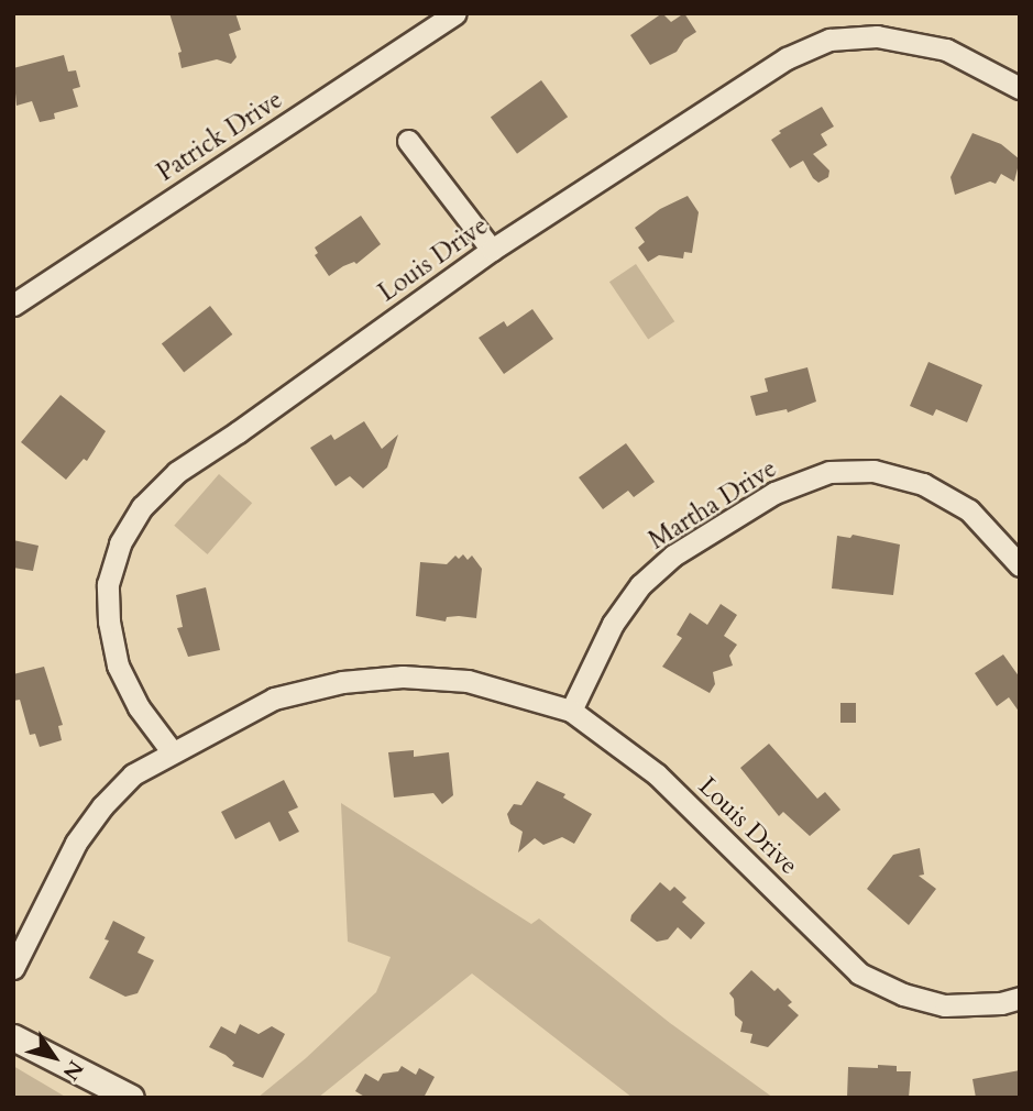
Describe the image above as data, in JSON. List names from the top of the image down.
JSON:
{
  "streets": {
    "street": ["Patrick Drive", "Louis Drive", "Martha Drive"]
  },
  "crossings": [
    ["Louis Drive", "Martha Drive"]
  ],
  "north": "bottom right"
}
